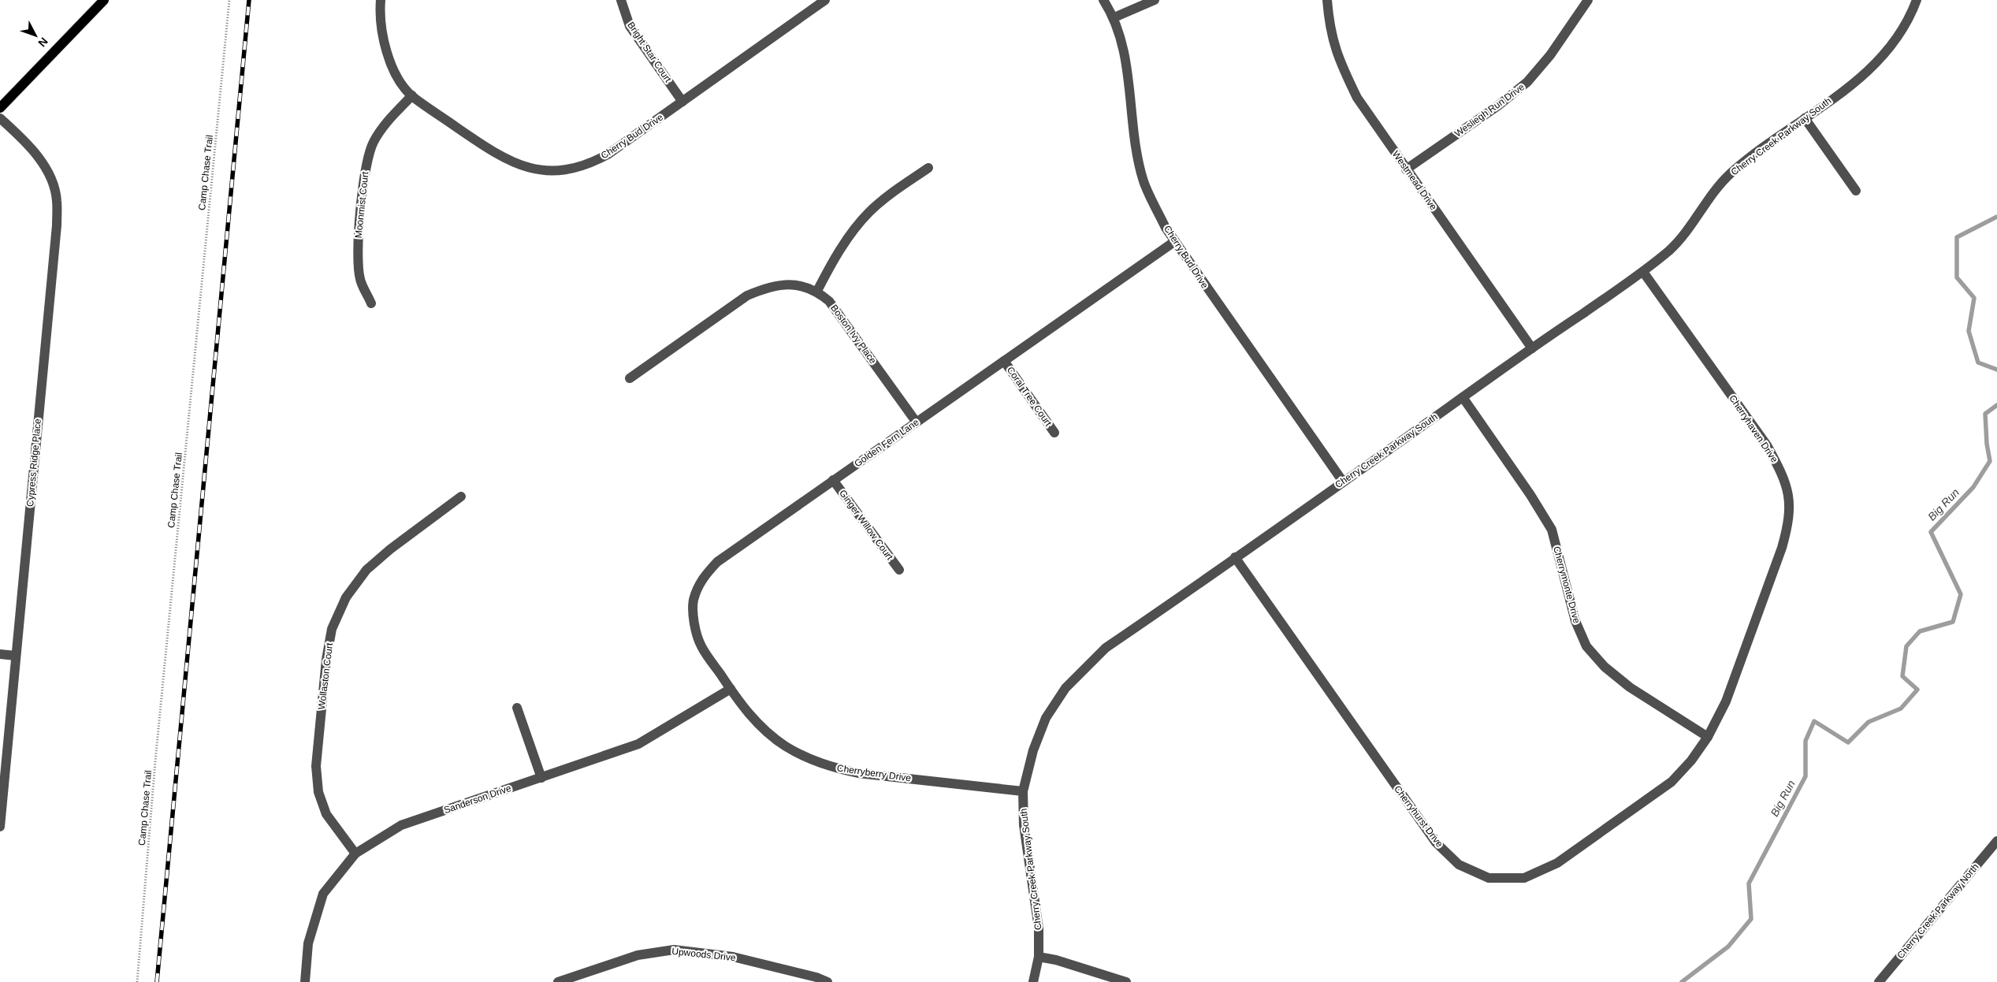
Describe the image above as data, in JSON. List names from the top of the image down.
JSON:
{
  "streets": {
    "street": [
      "Bright Star Court",
      "Wesliegh Run Drive",
      "Cherry Bud Drive",
      "Cherry Creek Parkway South",
      "Westmead Drive",
      "Moonmist Court",
      "Boston Ivy Place",
      "Coral Tree Court",
      "Cherryhaven Drive",
      "Golden Fern Lane",
      "Cypress Ridge Place",
      "Ginger Willow Court",
      "Cherrymonte Drive",
      "Wollaston Court",
      "Cherryberry Drive",
      "Sanderson Drive",
      "Cherryhurst Drive",
      "Cherry Creek Parkway North",
      "Upwoods Drive"
    ],
    "path": ["Camp Chase Trail"]
  },
  "crossings": [
    ["Bright Star Court", "Cherry Bud Drive"],
    ["Wesliegh Run Drive", "Westmead Drive"],
    ["Cherry Bud Drive", "Cherry Creek Parkway South"],
    ["Cherry Bud Drive", "Moonmist Court"],
    ["Cherry Bud Drive", "Golden Fern Lane"],
    ["Cherry Creek Parkway South", "Westmead Drive"],
    ["Cherry Creek Parkway South", "Cherryhaven Drive"],
    ["Cherry Creek Parkway South", "Cherrymonte Drive"],
    ["Cherry Creek Parkway South", "Cherryberry Drive"],
    ["Cherry Creek Parkway South", "Cherryhurst Drive"],
    ["Boston Ivy Place", "Golden Fern Lane"],
    ["Coral Tree Court", "Golden Fern Lane"],
    ["Cherryhaven Drive", "Cherrymonte Drive"],
    ["Cherryhaven Drive", "Cherryhurst Drive"],
    ["Golden Fern Lane", "Ginger Willow Court"],
    ["Golden Fern Lane", "Cherryberry Drive"],
    ["Golden Fern Lane", "Sanderson Drive"],
    ["Cherrymonte Drive", "Cherryhurst Drive"],
    ["Wollaston Court", "Sanderson Drive"],
    ["Cherryberry Drive", "Sanderson Drive"]
  ],
  "water": ["Big Run"],
  "north": "bottom right"
}
